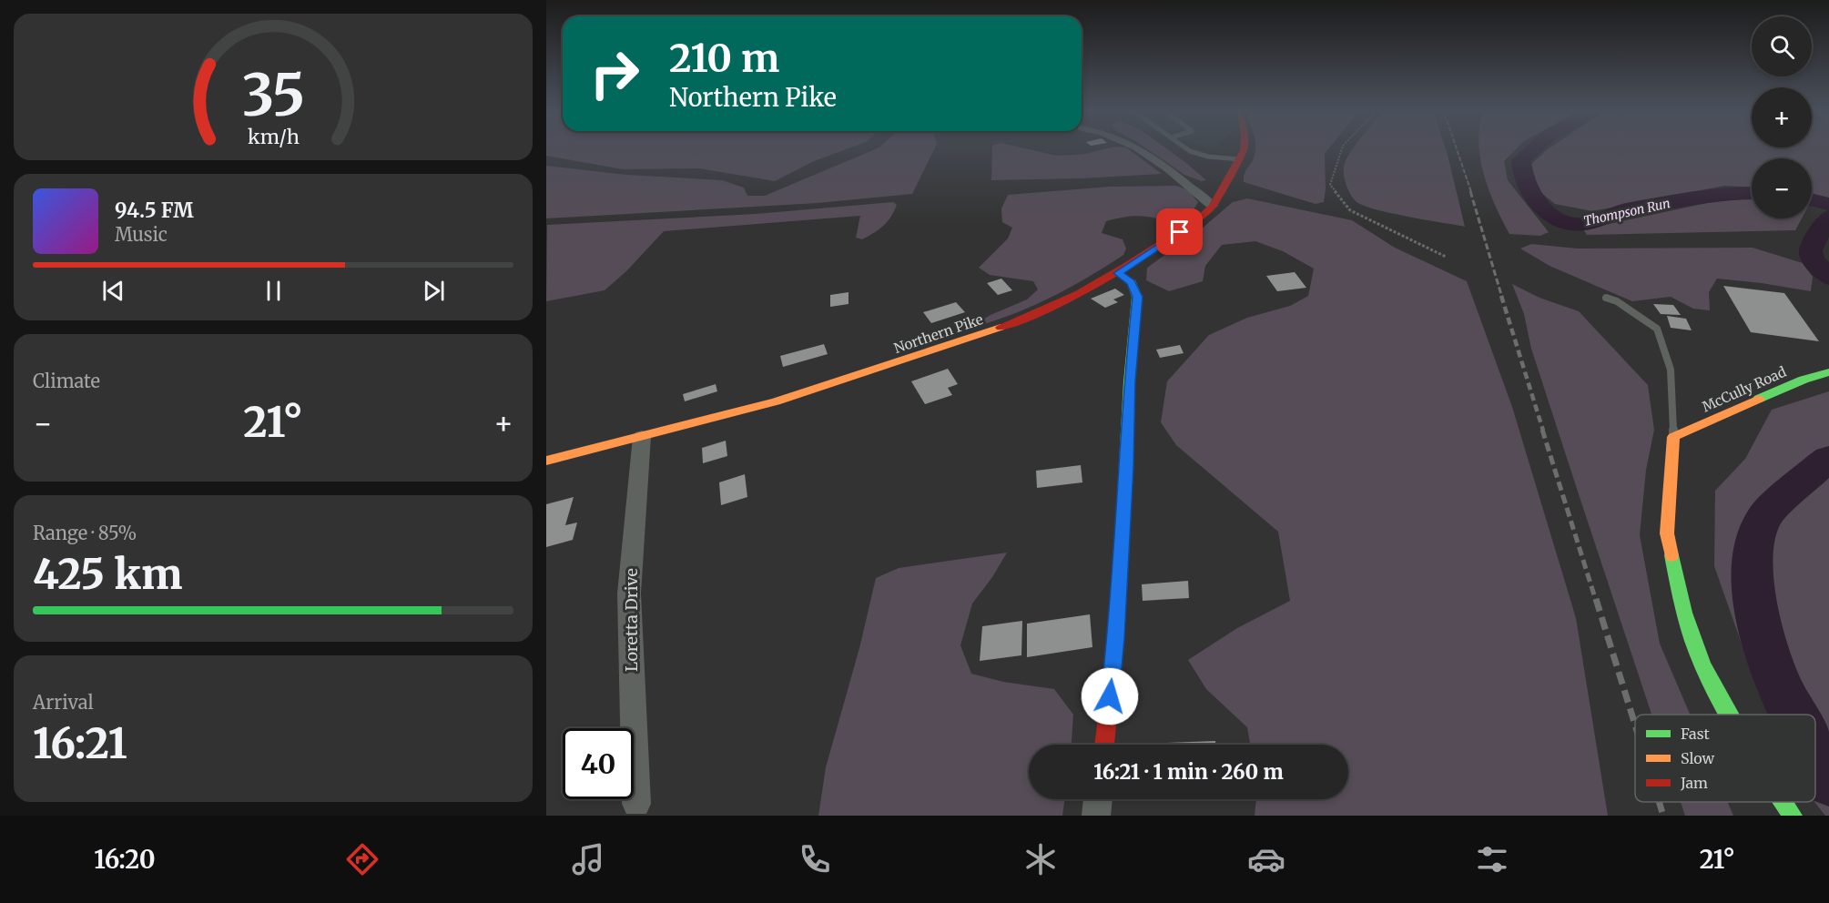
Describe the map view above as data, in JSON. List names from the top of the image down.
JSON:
{
  "streets": {
    "street": ["Northern Pike", "McCully Road", "Loretta Drive"]
  },
  "crossings": [
    ["Northern Pike", "Loretta Drive"]
  ],
  "water": ["Thompson Run"],
  "legend": ["Fast", "Slow", "Jam"],
  "page": {
    "map_buttons": ["+", "−"],
    "turn": ["210 m", "Northern Pike"],
    "song": ["94.5 FM", "Music"],
    "tile": [
      "Climate",
      ["Range · 85%", "425 km"],
      ["Arrival", "16:21"]
    ],
    "heat": ["−", "21°", "+"],
    "limit": "40",
    "trip": "16:21 · 1 min · 260 m",
    "tabs": ["16:20", "21°"],
    "gauge": ["35", "km/h"]
  }
}
